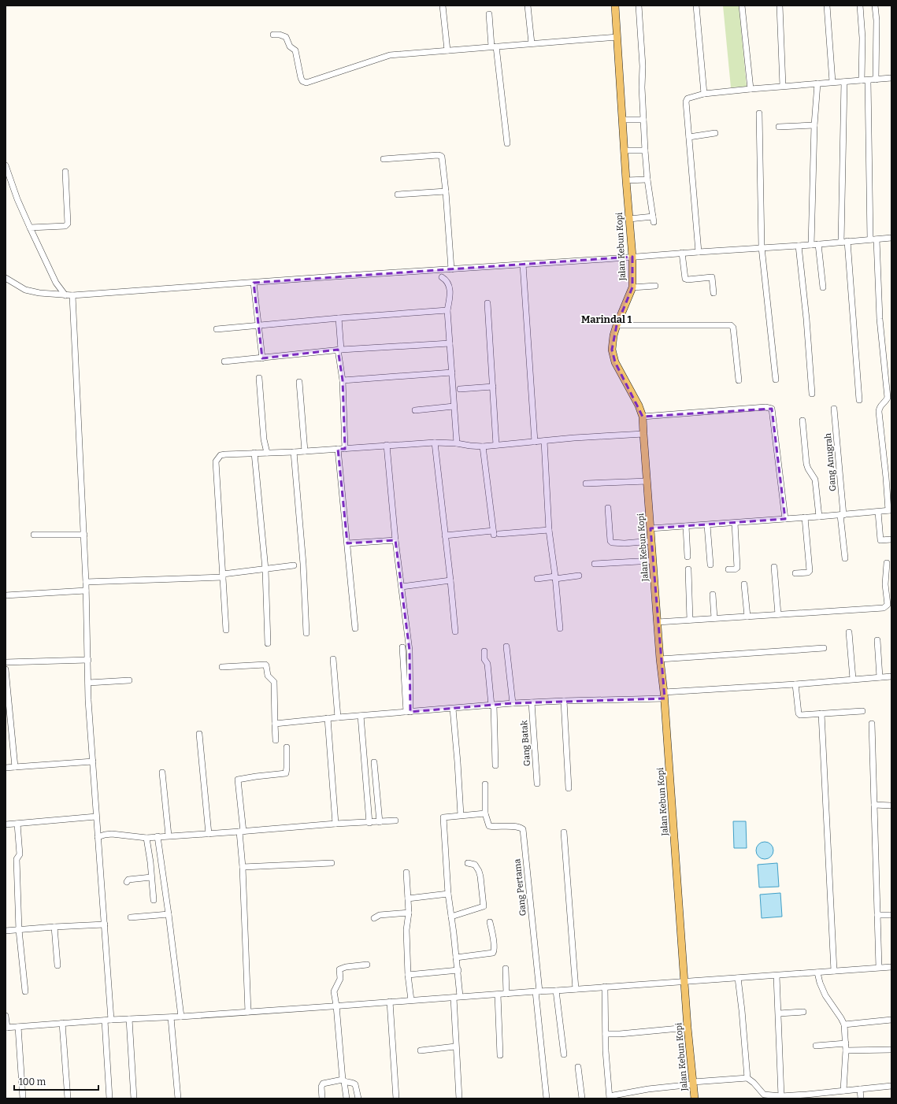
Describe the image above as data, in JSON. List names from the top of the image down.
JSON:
{
  "streets": {
    "main road": ["Jalan Kebun Kopi"],
    "street": ["Gang Anugrah", "Gang Batak", "Gang Pertama"]
  },
  "districts": ["Marindal 1"],
  "scale_bar": "100 m"
}
